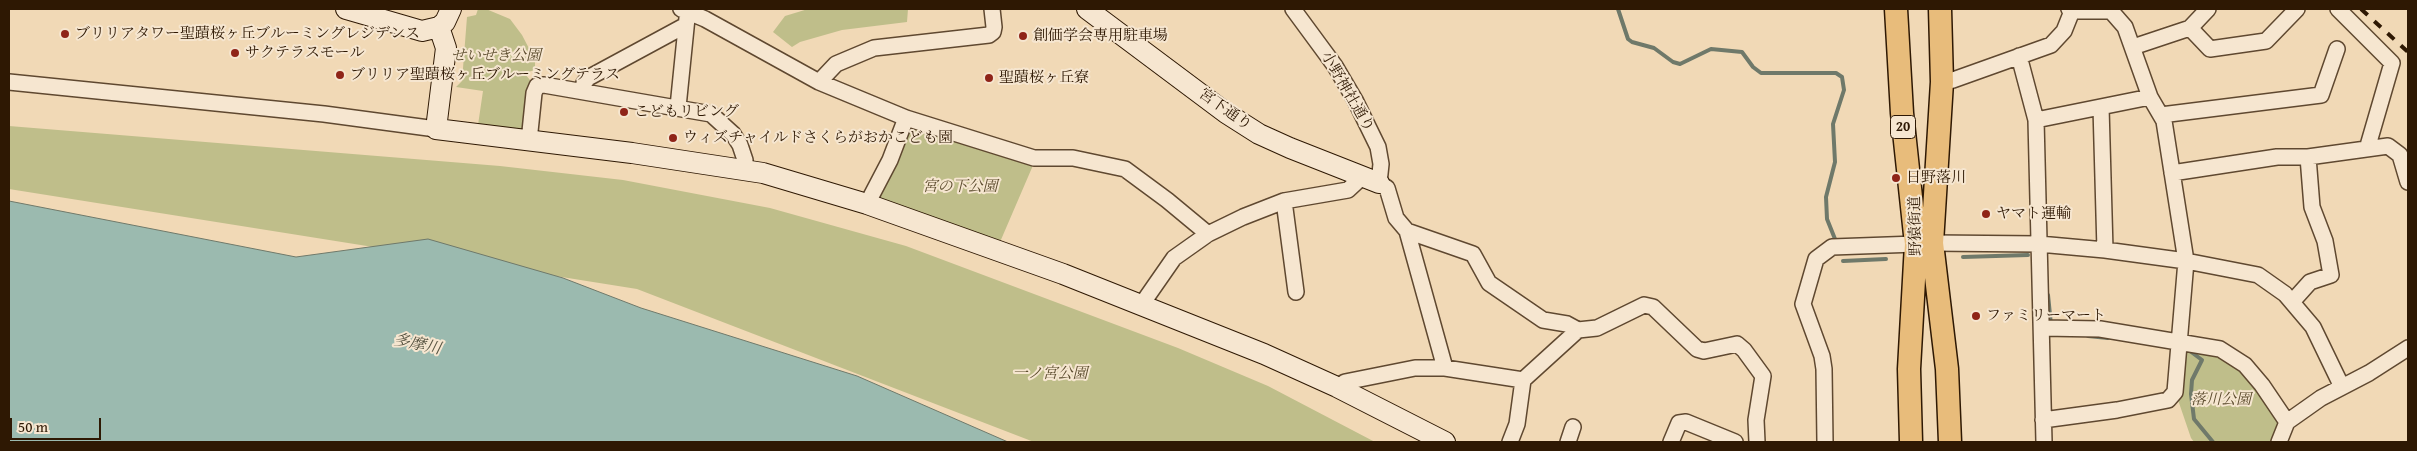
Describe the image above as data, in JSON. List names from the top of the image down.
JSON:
{
  "streets": {
    "main road": ["20", "野猿街道"],
    "street": ["小野神社通り", "宮下通り"]
  },
  "crossings": [
    ["小野神社通り", "宮下通り"],
    ["20", "野猿街道"]
  ],
  "water": ["多摩川"],
  "parks": [
    "せいせき公園",
    "宮の下公園",
    "一ノ宮公園",
    "落川公園"
  ],
  "places": [
    "ブリリアタワー聖蹟桜ヶ丘ブルーミングレジデンス",
    "創価学会専用駐車場",
    "サクテラスモール",
    "ブリリア聖蹟桜ヶ丘ブルーミングテラス",
    "聖蹟桜ヶ丘寮",
    "こどもリビング",
    "ウィズチャイルドさくらがおかこども園",
    "日野落川",
    "ヤマト運輸",
    "ファミリーマート"
  ],
  "scale_bar": "50 m"
}
